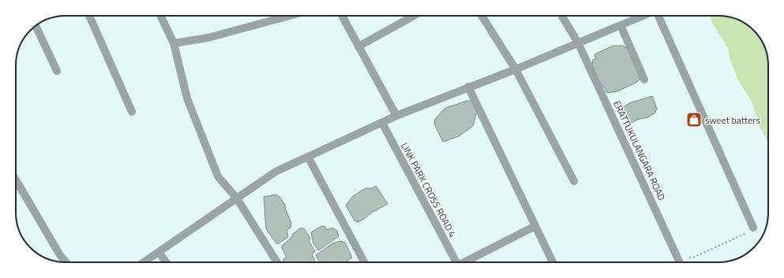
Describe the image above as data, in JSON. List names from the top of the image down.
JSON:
{
  "streets": {
    "street": ["ERATTUKULANGARA ROAD", "LINK PARK CROSS ROAD 4"]
  },
  "places": {
    "shop": ["sweet batters"]
  }
}
